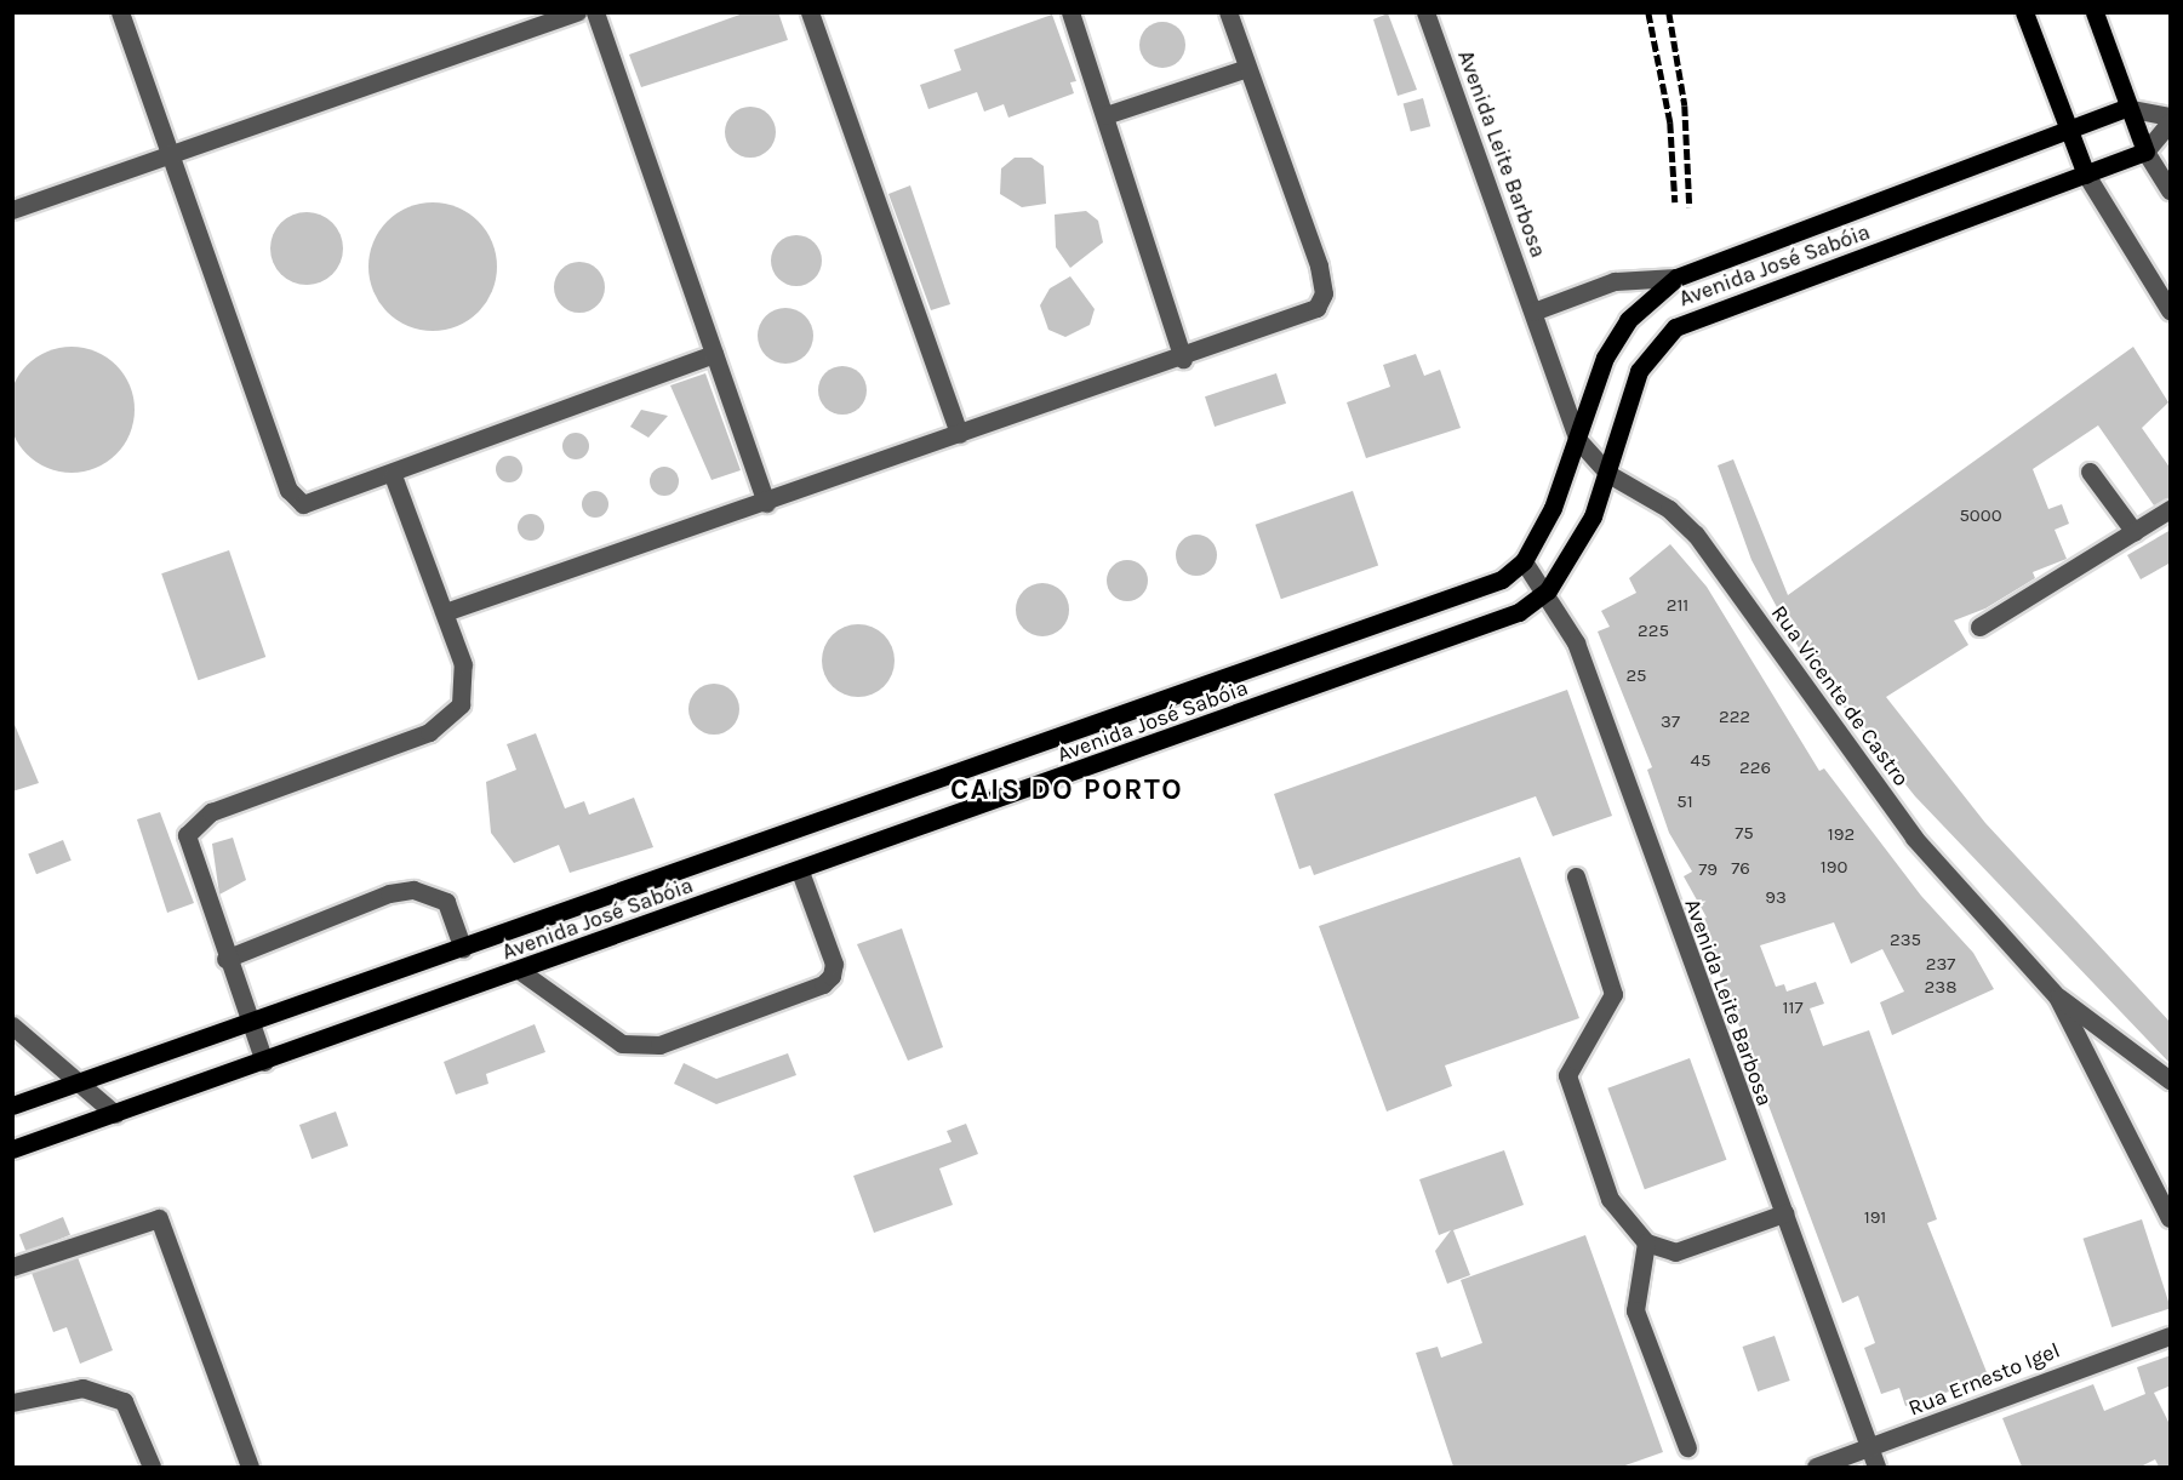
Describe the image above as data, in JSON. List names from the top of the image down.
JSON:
{
  "streets": {
    "main road": ["Avenida José Sabóia"],
    "street": ["Avenida Leite Barbosa", "Rua Vicente de Castro", "Rua Ernesto Igel"]
  },
  "crossings": [
    ["Avenida Leite Barbosa", "Avenida José Sabóia"],
    ["Avenida Leite Barbosa", "Rua Vicente de Castro"],
    ["Avenida Leite Barbosa", "Rua Ernesto Igel"],
    ["Avenida José Sabóia", "Rua Vicente de Castro"]
  ],
  "districts": ["CAIS DO PORTO"],
  "house_numbers": [
    "5000",
    "211",
    "225",
    "25",
    "222",
    "37",
    "45",
    "226",
    "51",
    "75",
    "192",
    "190",
    "76",
    "79",
    "93",
    "235",
    "237",
    "238",
    "117",
    "191"
  ]
}
